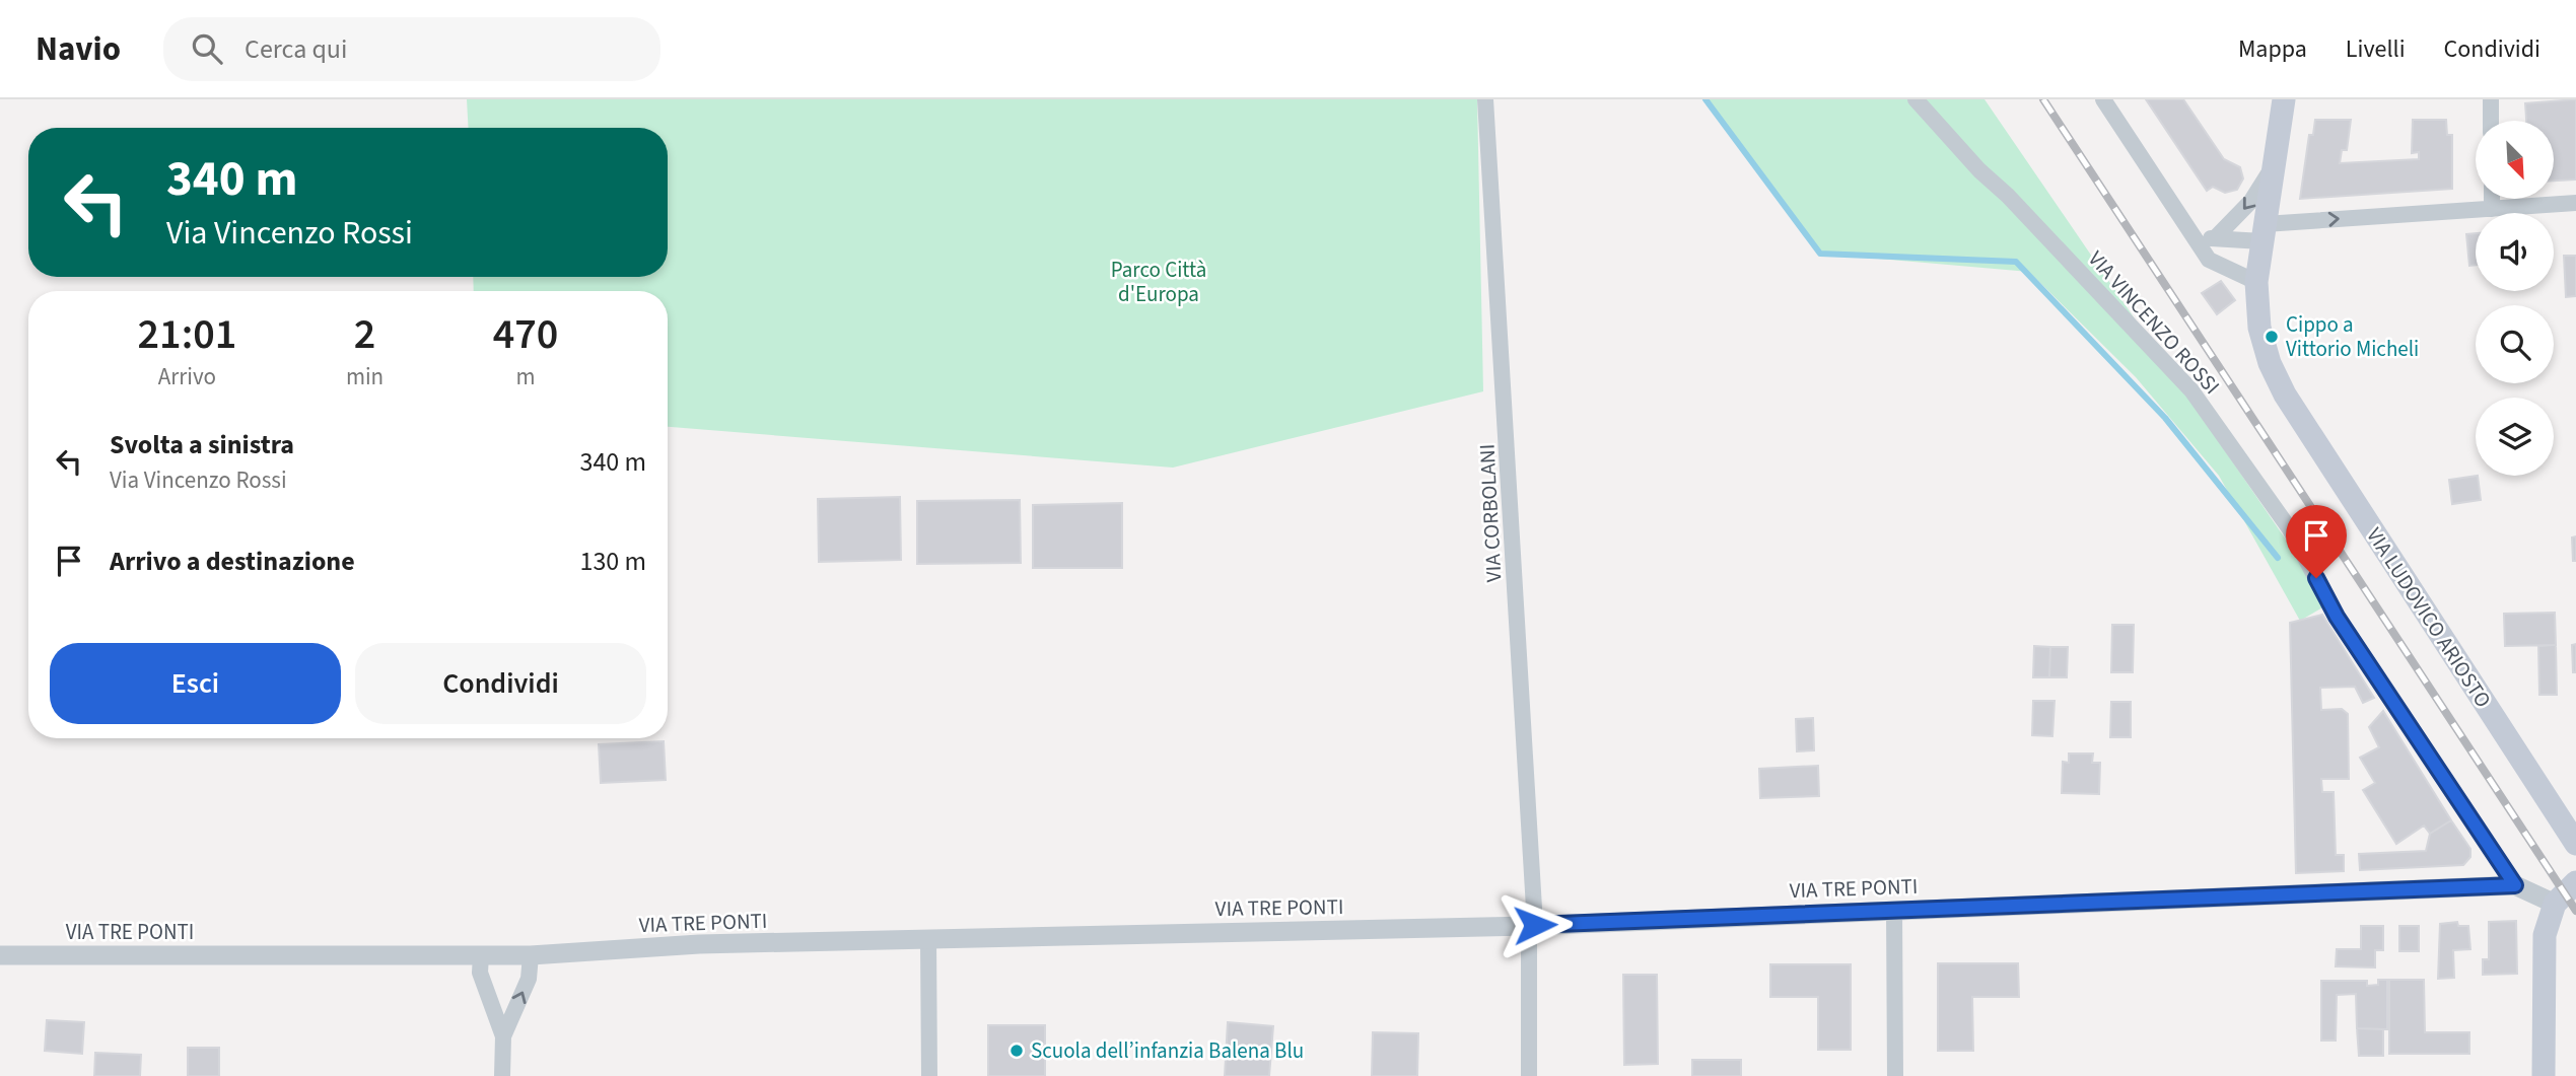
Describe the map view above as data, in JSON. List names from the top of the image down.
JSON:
{
  "streets": {
    "main road": ["VIA LUDOVICO ARIOSTO"],
    "street": ["VIA VINCENZO ROSSI", "VIA CORBOLANI", "VIA TRE PONTI"]
  },
  "crossings": [
    ["VIA VINCENZO ROSSI", "VIA TRE PONTI"],
    ["VIA CORBOLANI", "VIA TRE PONTI"]
  ],
  "parks": ["Parco Città d'Europa"],
  "places": ["Cippo a Vittorio Micheli", "Scuola dell’infanzia Balena Blu"],
  "north": "bottom right",
  "page": {
    "header": "Navio",
    "search": "Cerca qui",
    "nav": ["Mappa", "Livelli", "Condividi"],
    "turn": ["340 m", "Via Vincenzo Rossi"],
    "eta": [
      "21:01",
      "Arrivo",
      "2",
      "min",
      "470",
      "m"
    ],
    "list": [
      {
        "name": "Svolta a sinistra",
        "note": "Via Vincenzo Rossi",
        "value": "340 m"
      },
      {
        "name": "Arrivo a destinazione",
        "value": "130 m"
      }
    ],
    "buttons": ["Esci", "Condividi"]
  }
}
